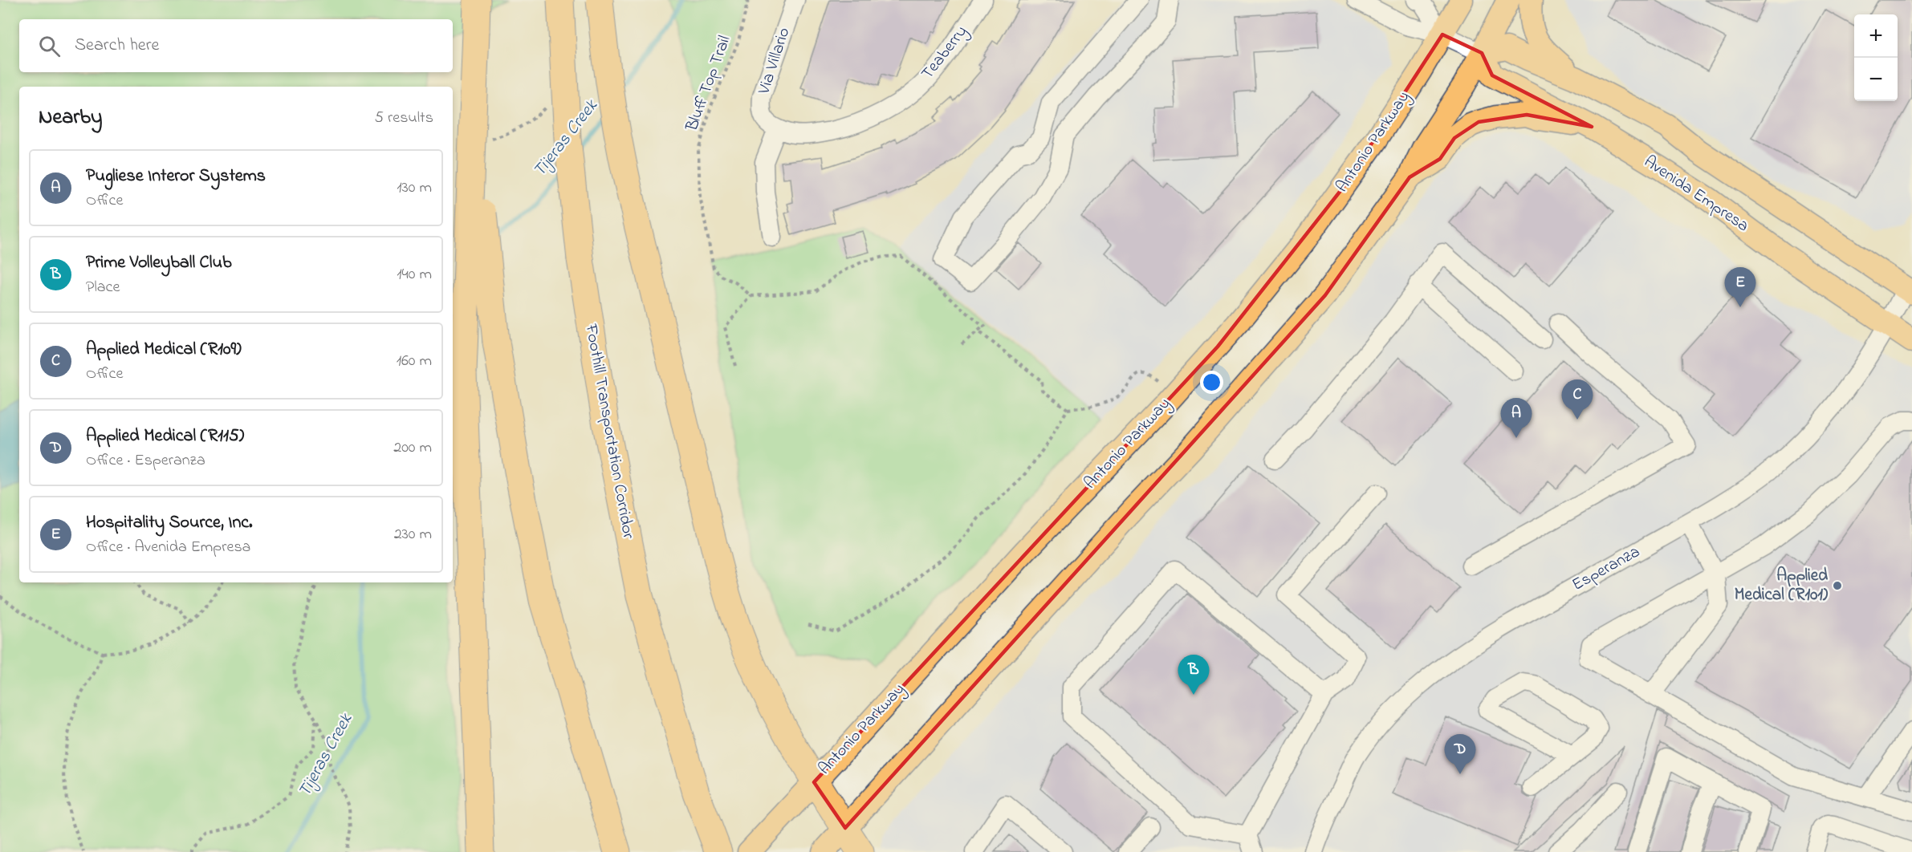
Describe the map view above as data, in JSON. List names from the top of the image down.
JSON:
{
  "streets": {
    "highway": ["Foothill Transportation Corridor"],
    "main road": ["Antonio Parkway", "Avenida Empresa"],
    "street": ["Teaberry", "Via Villario", "Esperanza"],
    "path": ["Bluff Top Trail"]
  },
  "crossings": [
    ["Teaberry", "Via Villario"],
    ["Avenida Empresa", "Esperanza"]
  ],
  "water": ["Tijeras Creek"],
  "places": ["Applied Medical (R101)"],
  "page": {
    "map_buttons": ["+", "−"],
    "search": "Search here",
    "heading": ["Nearby", "5 results"],
    "list": [
      {
        "mark": "A",
        "name": "Pugliese Interor Systems",
        "note": "Office",
        "value": "130 m"
      },
      {
        "mark": "B",
        "name": "Prime Volleyball Club",
        "note": "Place",
        "value": "140 m"
      },
      {
        "mark": "C",
        "name": "Applied Medical (R109)",
        "note": "Office",
        "value": "160 m"
      },
      {
        "mark": "D",
        "name": "Applied Medical (R115)",
        "note": "Office · Esperanza",
        "value": "200 m"
      },
      {
        "mark": "E",
        "name": "Hospitality Source, Inc.",
        "note": "Office · Avenida Empresa",
        "value": "230 m"
      }
    ],
    "pins": [
      "E",
      "C",
      "A",
      "B",
      "D"
    ]
  }
}
